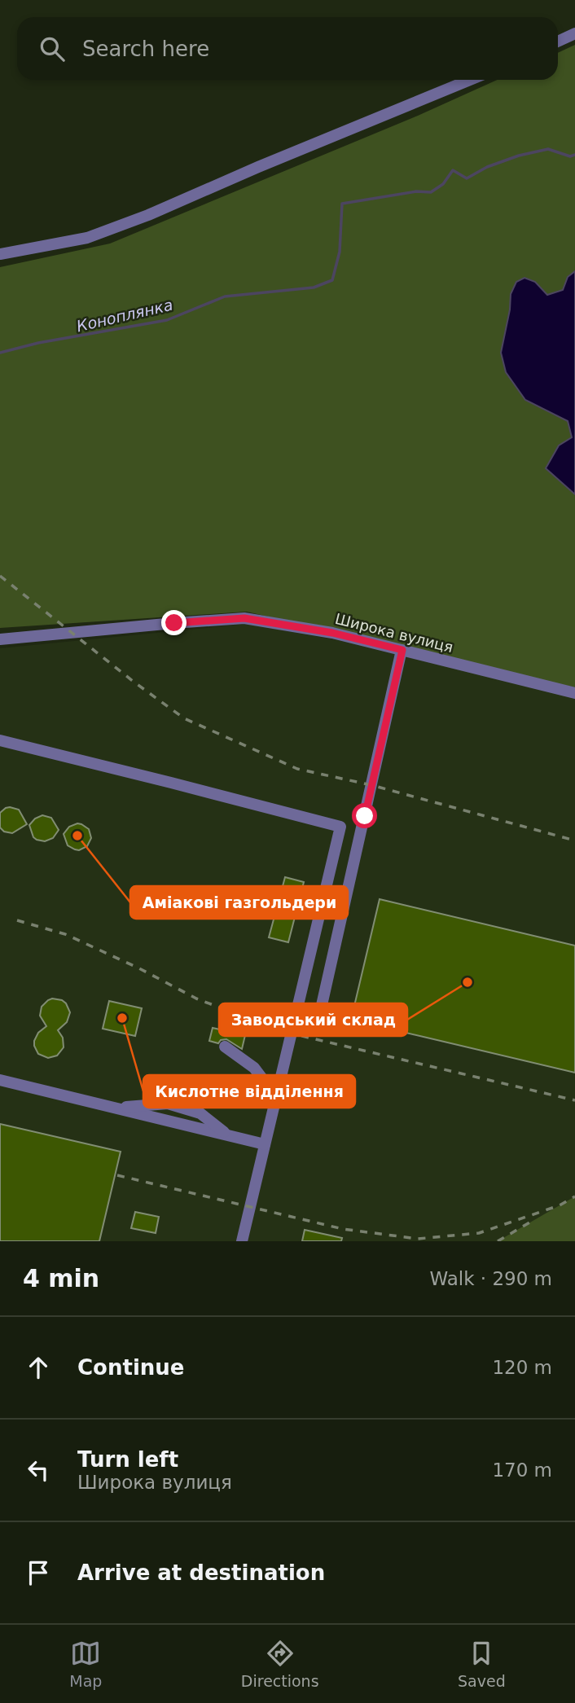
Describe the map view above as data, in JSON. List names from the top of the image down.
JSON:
{
  "streets": {
    "street": ["Широка вулиця"]
  },
  "water": ["Коноплянка"],
  "places": ["Аміакові газгольдери", "Заводський склад", "Кислотне відділення"],
  "page": {
    "search": "Search here",
    "heading": ["4 min", "Walk · 290 m"],
    "list": [
      ["Continue", "120 m"],
      ["Turn left", "Широка вулиця", "170 m"],
      "Arrive at destination"
    ],
    "nav": ["Map", "Directions", "Saved"]
  }
}
